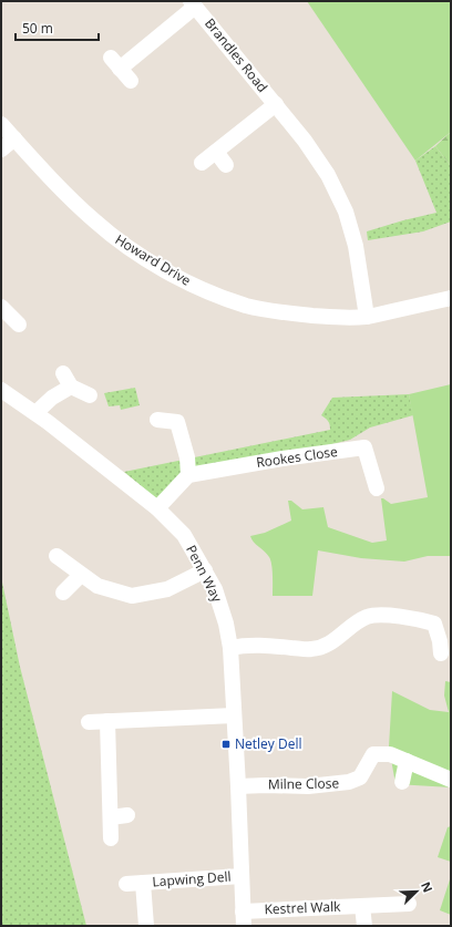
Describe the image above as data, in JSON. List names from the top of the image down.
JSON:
{
  "streets": {
    "street": [
      "Brandles Road",
      "Howard Drive",
      "Rookes Close",
      "Penn Way",
      "Milne Close",
      "Lapwing Dell",
      "Kestrel Walk"
    ]
  },
  "crossings": [
    ["Brandles Road", "Howard Drive"],
    ["Penn Way", "Milne Close"],
    ["Penn Way", "Lapwing Dell"],
    ["Penn Way", "Kestrel Walk"]
  ],
  "places": {
    "transit": ["Netley Dell"]
  },
  "scale_bar": "50 m",
  "north": "top right"
}
